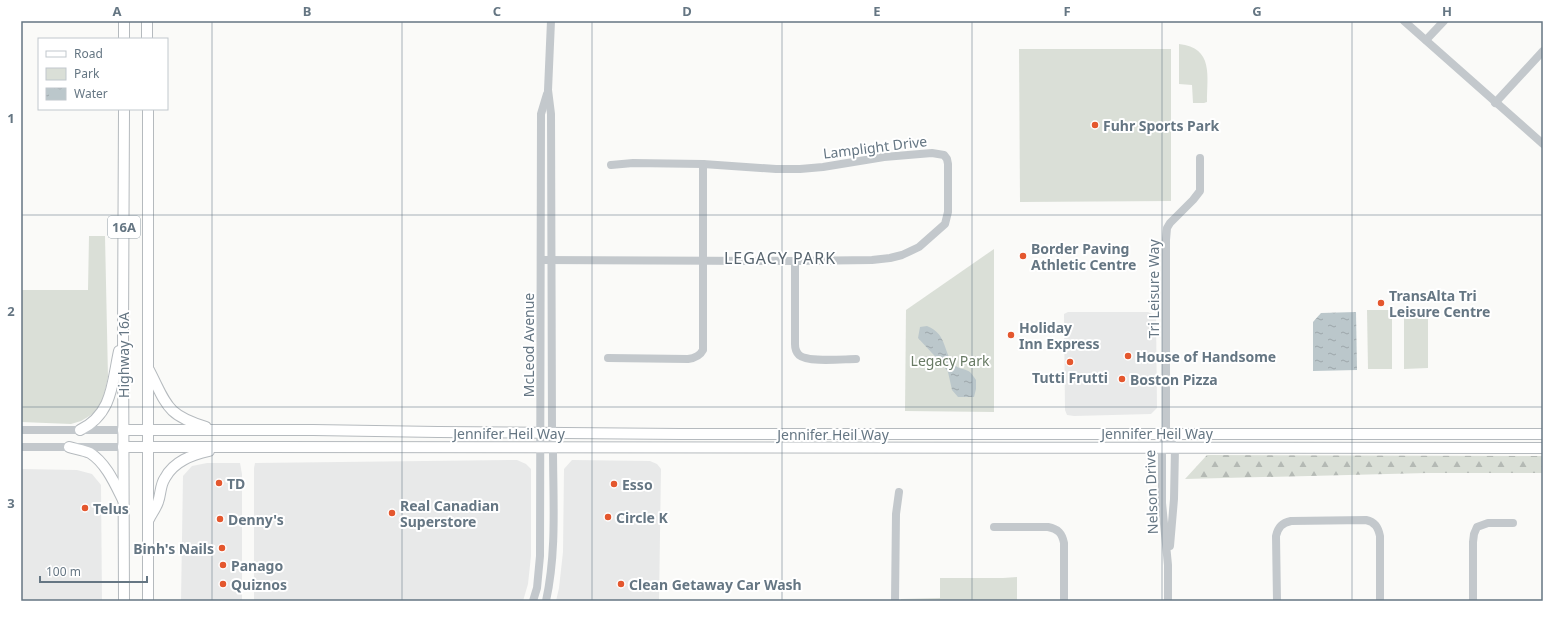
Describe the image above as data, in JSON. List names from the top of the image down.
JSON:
{
  "streets": {
    "main road": ["16A", "Highway 16A", "Jennifer Heil Way"],
    "street": [
      "Lamplight Drive",
      "Tri Leisure Way",
      "McLeod Avenue",
      "Nelson Drive"
    ]
  },
  "crossings": [
    ["Lamplight Drive", "McLeod Avenue"],
    ["Tri Leisure Way", "Jennifer Heil Way"],
    ["Tri Leisure Way", "Nelson Drive"],
    ["McLeod Avenue", "Jennifer Heil Way"],
    ["Highway 16A", "Jennifer Heil Way"],
    ["Jennifer Heil Way", "Nelson Drive"]
  ],
  "districts": ["LEGACY PARK"],
  "parks": ["Legacy Park"],
  "places": [
    "Fuhr Sports Park",
    "Border Paving Athletic Centre",
    "TransAlta Tri Leisure Centre",
    "Holiday Inn Express",
    "House of Handsome",
    "Tutti Frutti",
    "Boston Pizza",
    "TD",
    "Esso",
    "Telus",
    "Real Canadian Superstore",
    "Circle K",
    "Denny's",
    "Binh's Nails",
    "Panago",
    "Quiznos",
    "Clean Getaway Car Wash"
  ],
  "legend": ["Road", "Park", "Water"],
  "scale_bar": "100 m",
  "grid": {
    "columns": [
      "A",
      "B",
      "C",
      "D",
      "E",
      "F",
      "G",
      "H"
    ],
    "rows": ["1", "2", "3"]
  }
}
